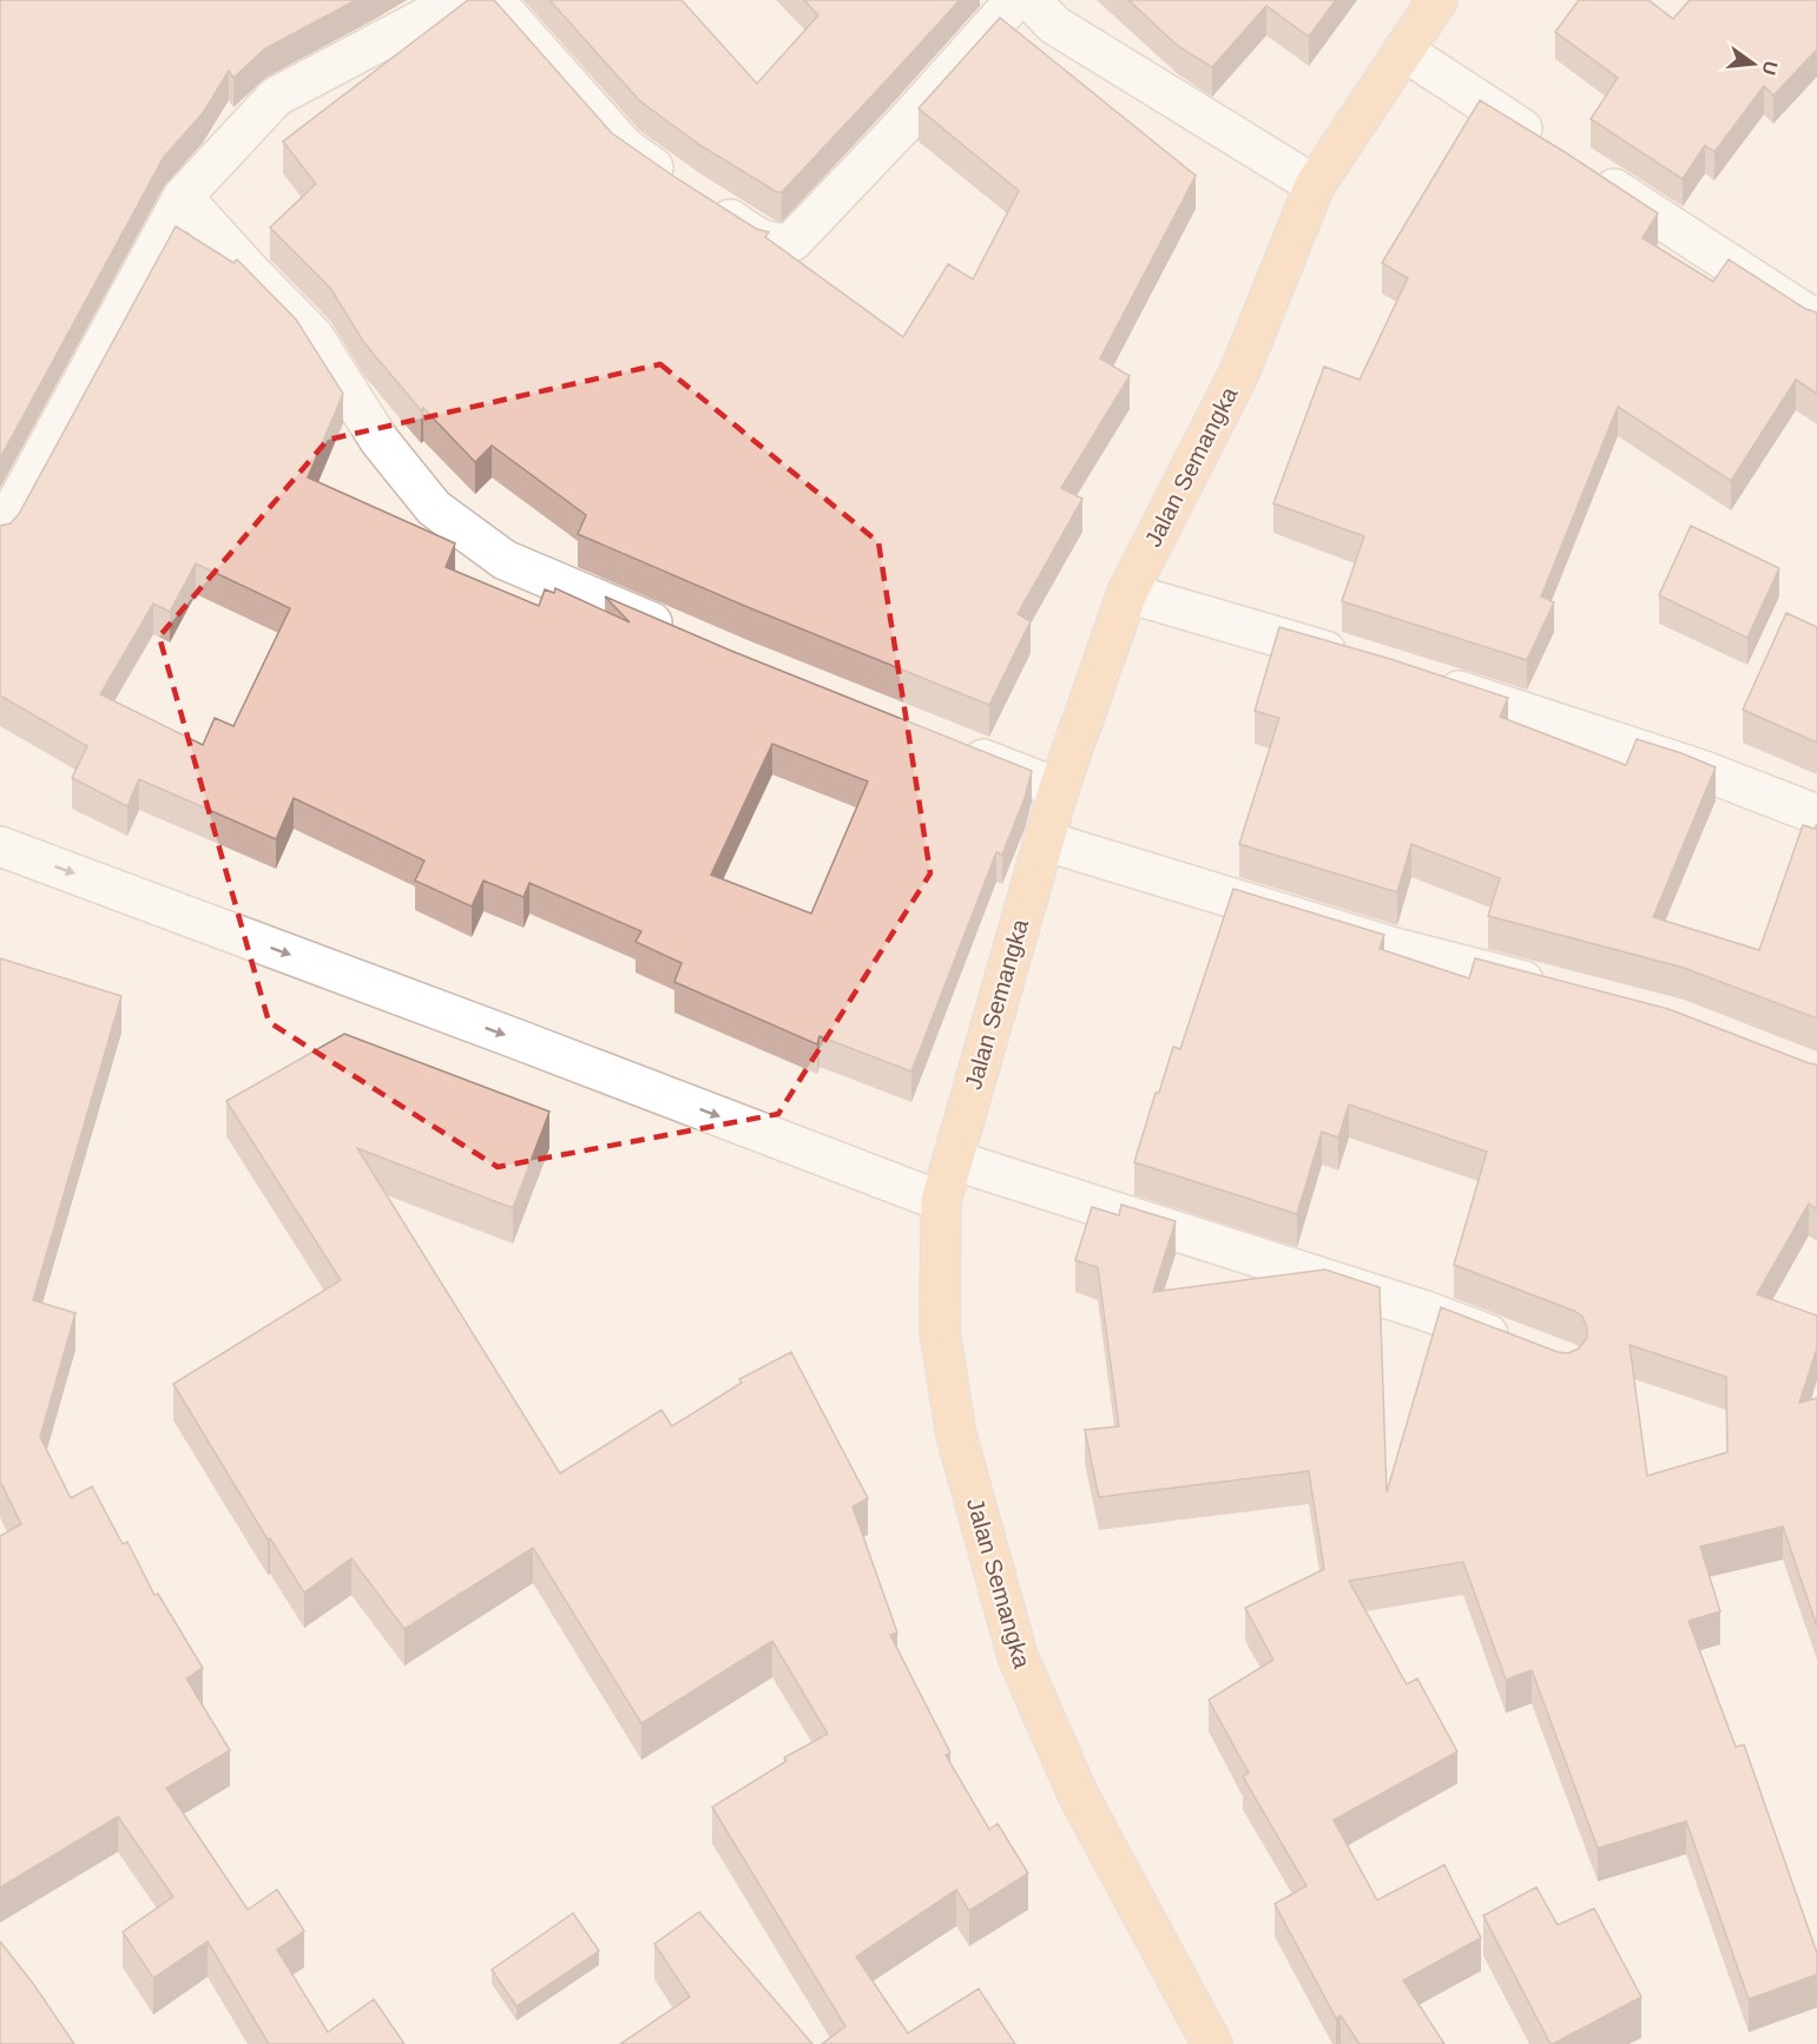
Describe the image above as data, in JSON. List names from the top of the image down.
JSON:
{
  "streets": {
    "main road": ["Jalan Semangka"]
  },
  "north": "right"
}
